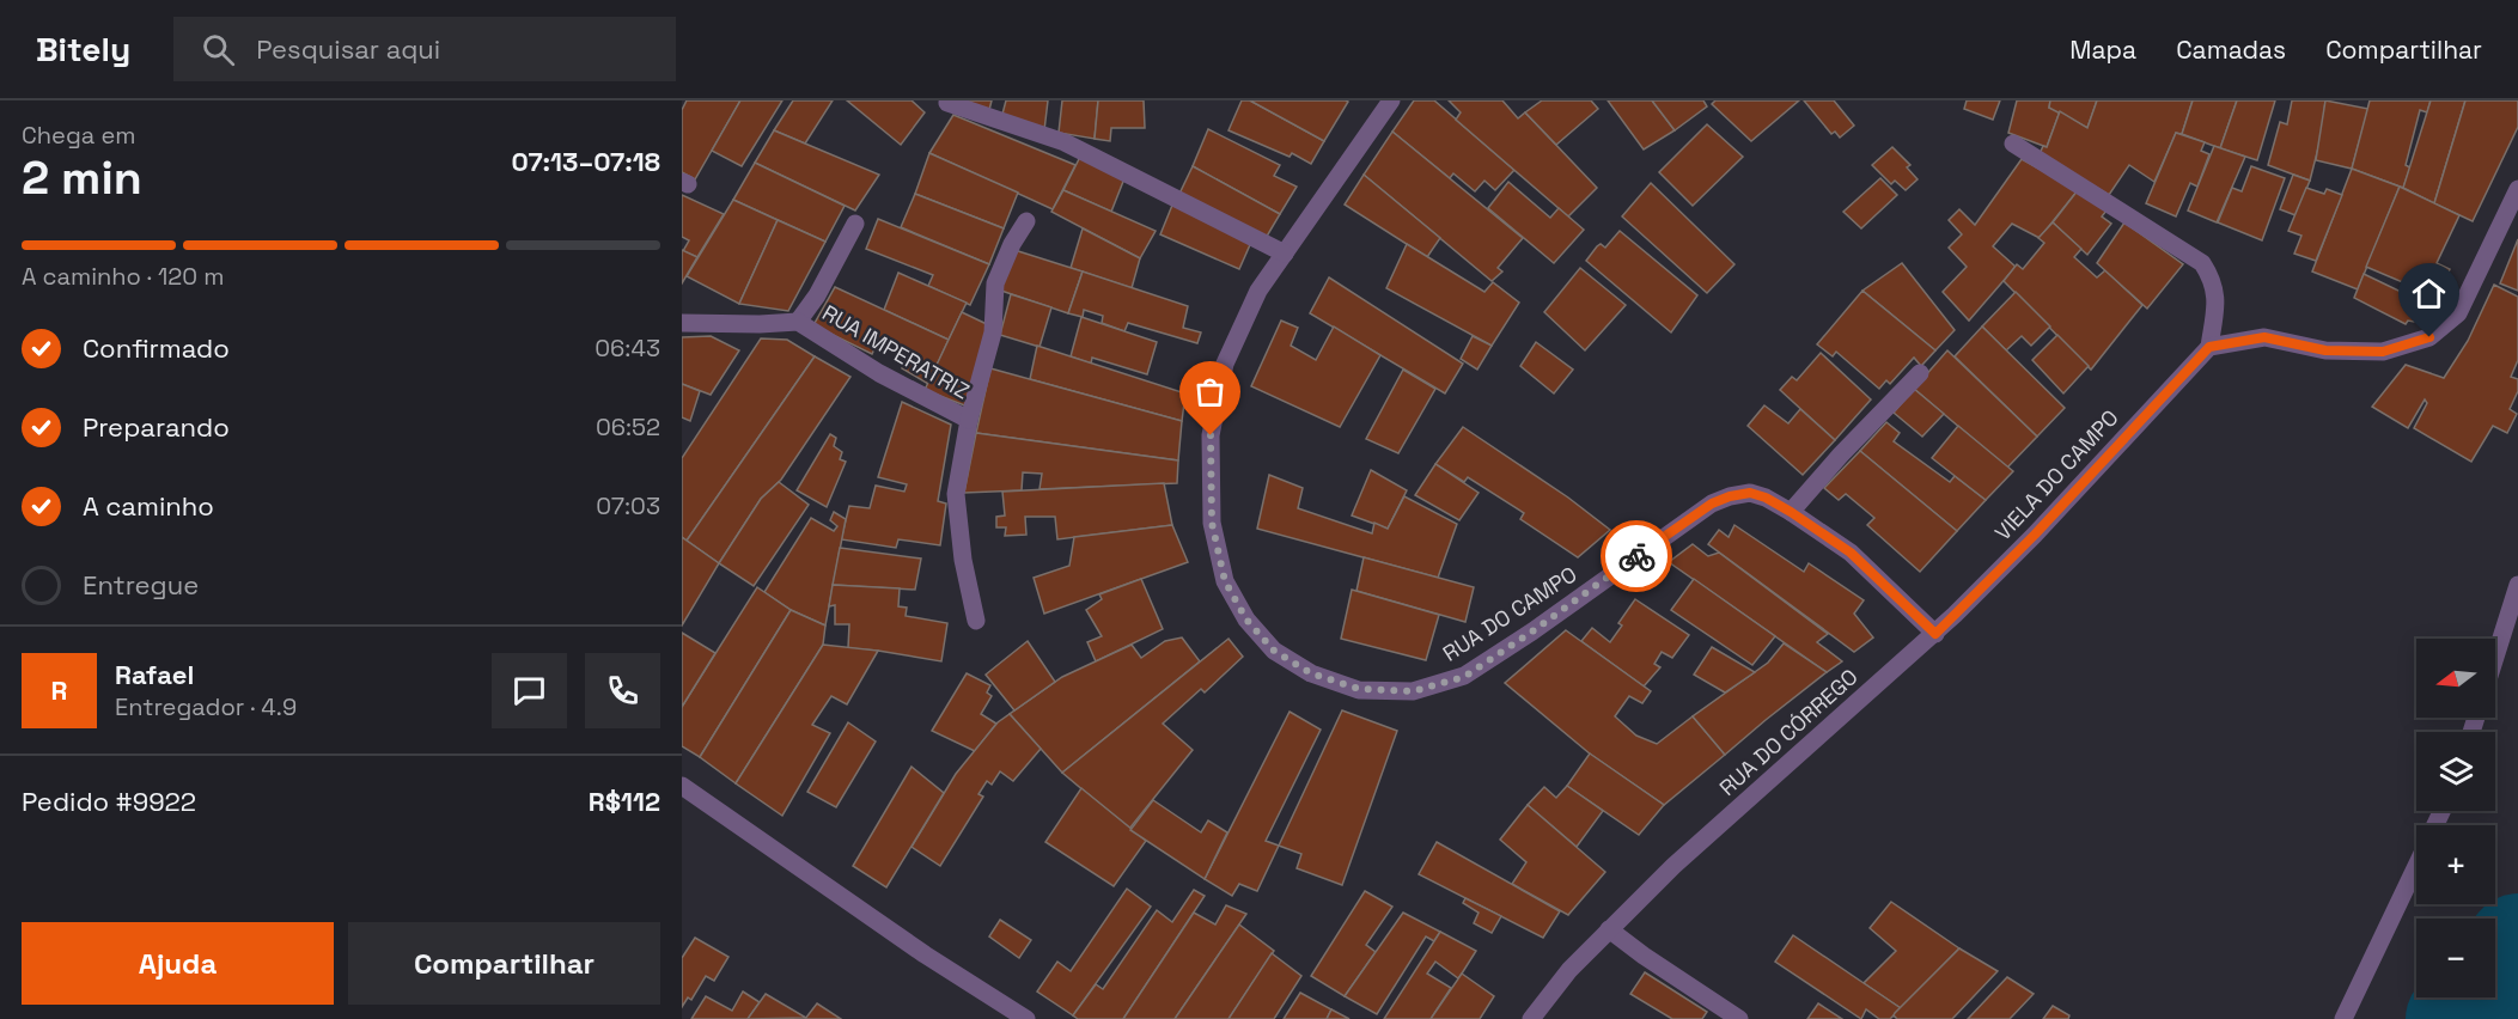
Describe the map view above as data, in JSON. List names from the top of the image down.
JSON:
{
  "streets": {
    "street": [
      "RUA IMPERATRIZ",
      "VIELA DO CAMPO",
      "RUA DO CAMPO",
      "RUA DO CÓRREGO"
    ]
  },
  "crossings": [
    ["VIELA DO CAMPO", "RUA DO CAMPO"],
    ["VIELA DO CAMPO", "RUA DO CÓRREGO"],
    ["RUA DO CAMPO", "RUA DO CÓRREGO"]
  ],
  "north": "left",
  "page": {
    "header": "Bitely",
    "search": "Pesquisar aqui",
    "nav": ["Mapa", "Camadas", "Compartilhar"],
    "heading": ["2 min", "Chega em", "07:13–07:18"],
    "panel": [
      "Rafael",
      "Entregador · 4.9",
      "Pedido #9922",
      "R$112"
    ],
    "bar": "A caminho · 120 m",
    "list": [
      ["Confirmado", "06:43"],
      ["Preparando", "06:52"],
      ["A caminho", "07:03"],
      "Entregue"
    ],
    "map_buttons": ["+", "−"],
    "round": "R",
    "buttons": ["Ajuda", "Compartilhar"]
  }
}
